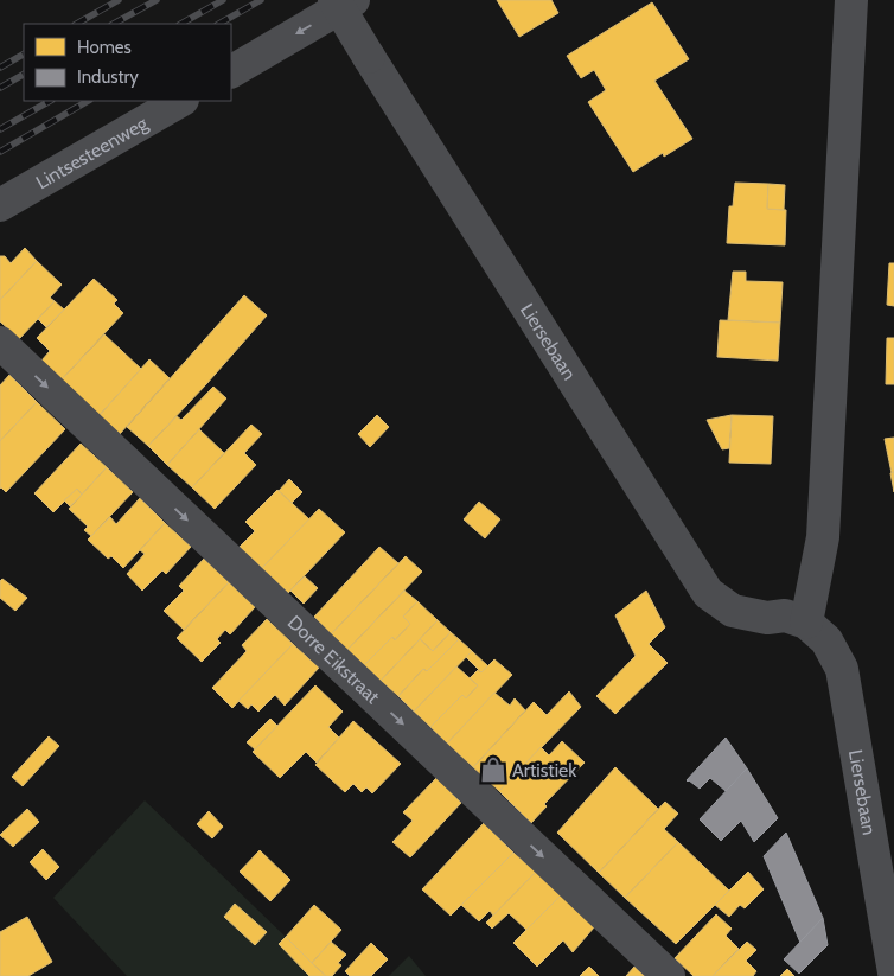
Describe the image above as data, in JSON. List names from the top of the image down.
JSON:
{
  "streets": {
    "street": ["Lintsesteenweg", "Liersebaan", "Dorre Eikstraat"]
  },
  "one_way": ["Dorre Eikstraat"],
  "places": {
    "shop": ["Artistiek"]
  },
  "legend": ["Homes", "Industry"]
}
